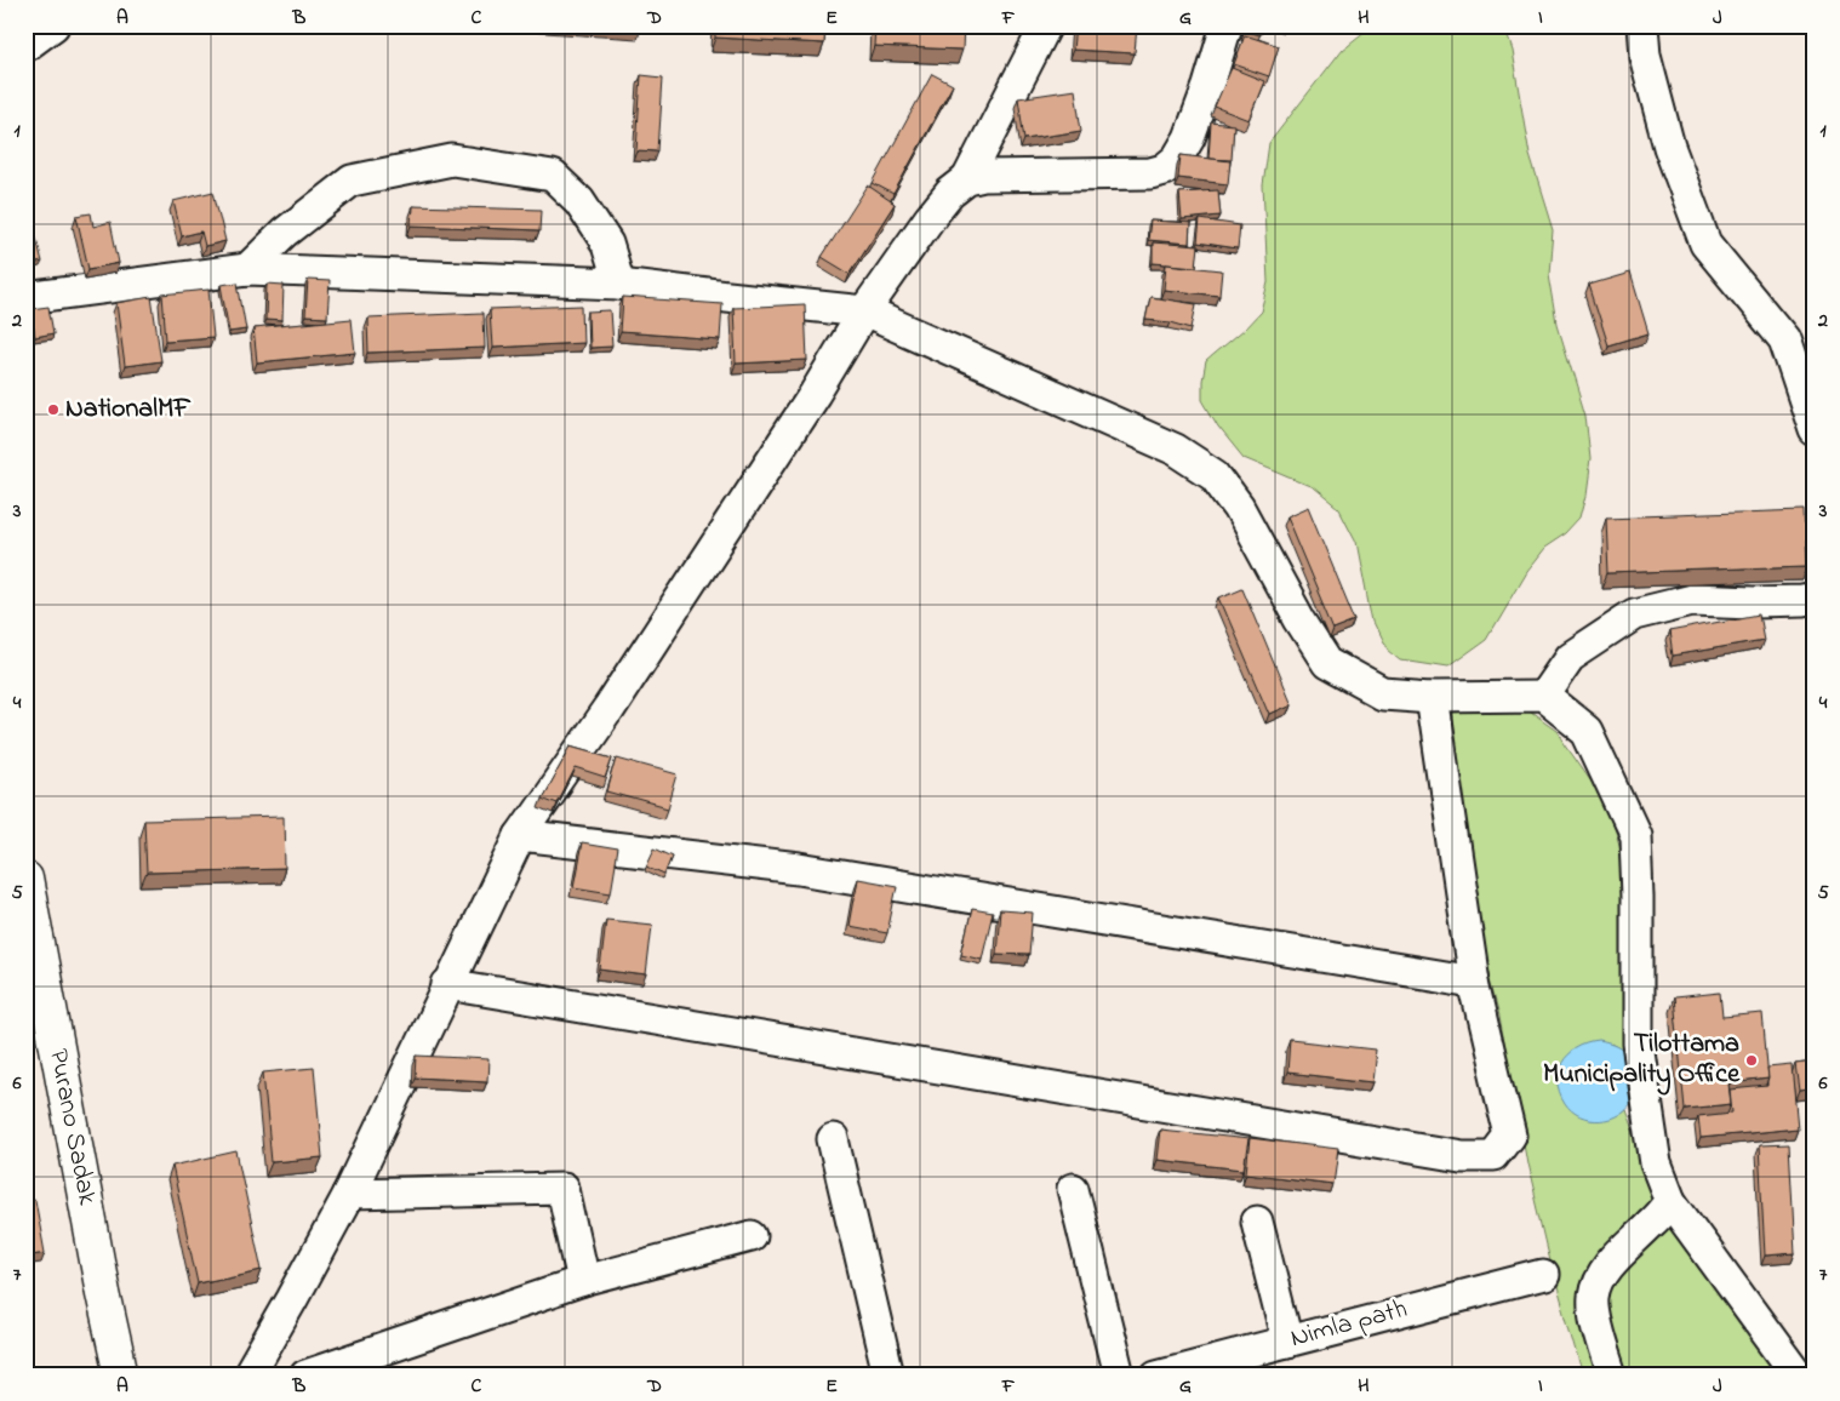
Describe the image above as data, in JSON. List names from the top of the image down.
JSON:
{
  "streets": {
    "main road": ["Purano Sadak"],
    "street": ["Nimla path"]
  },
  "places": ["NationalMF", "Tilottama Municipality Office"],
  "grid": {
    "columns": [
      "A",
      "B",
      "C",
      "D",
      "E",
      "F",
      "G",
      "H",
      "I",
      "J"
    ],
    "rows": [
      "1",
      "2",
      "3",
      "4",
      "5",
      "6",
      "7"
    ]
  }
}
